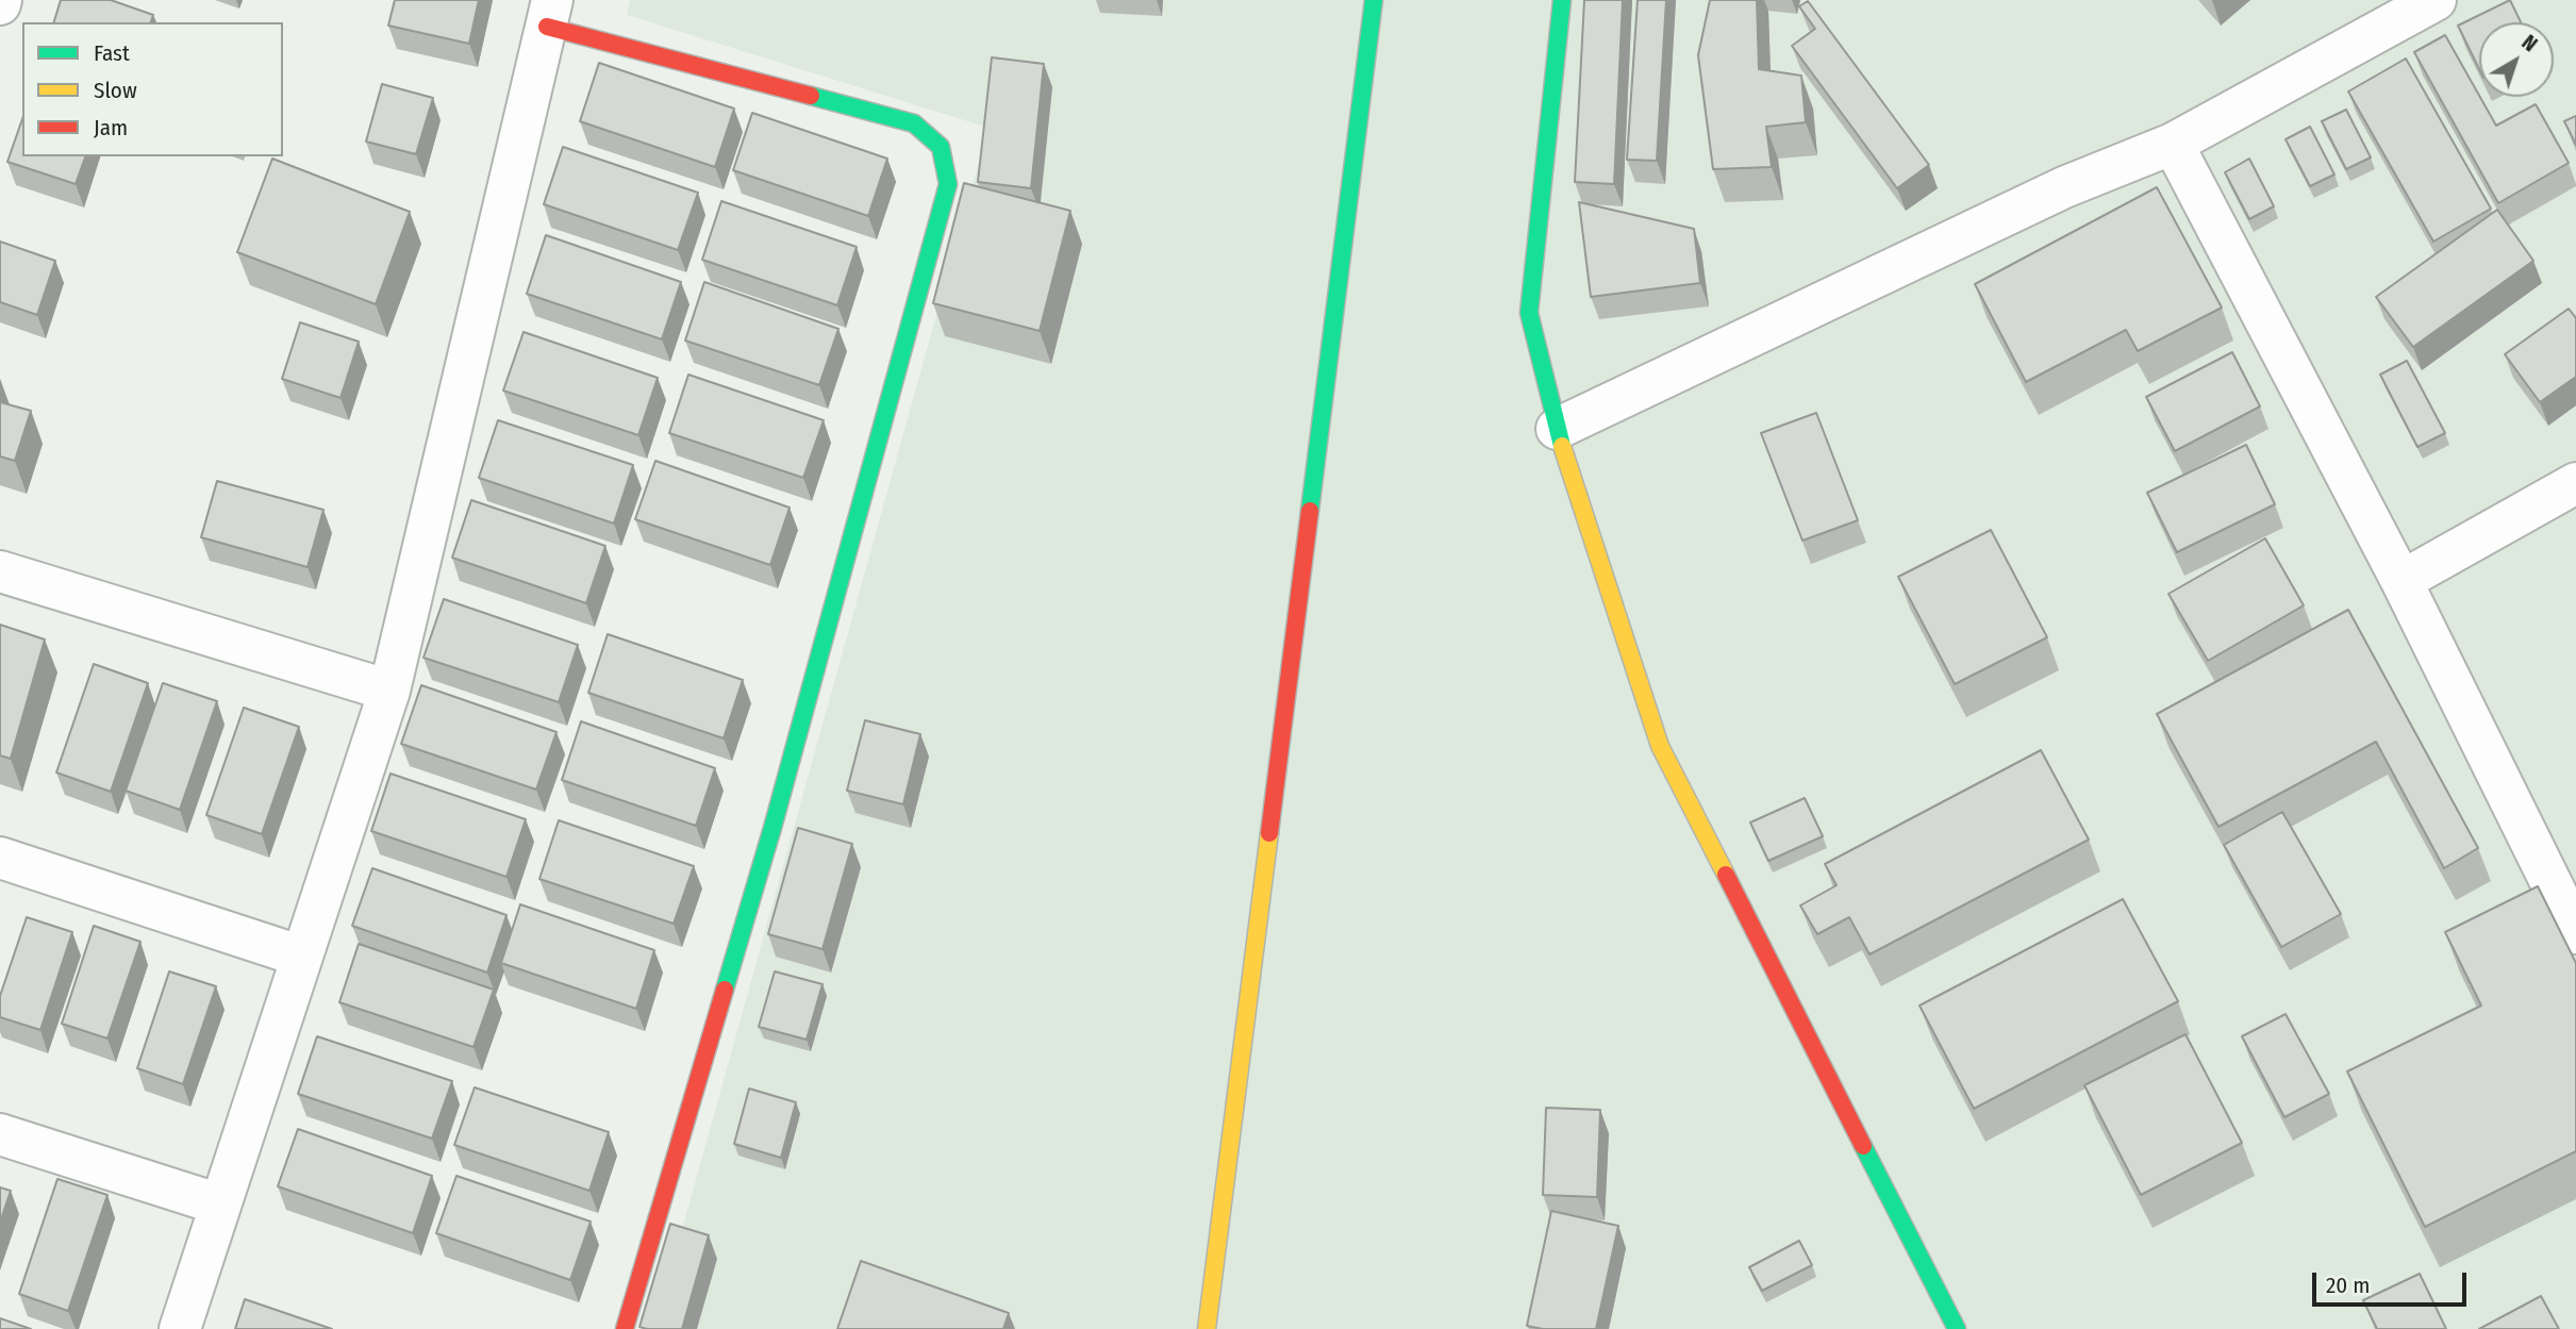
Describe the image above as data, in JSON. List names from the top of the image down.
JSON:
{
  "legend": ["Fast", "Slow", "Jam"],
  "scale_bar": "20 m",
  "north": "top right"
}
